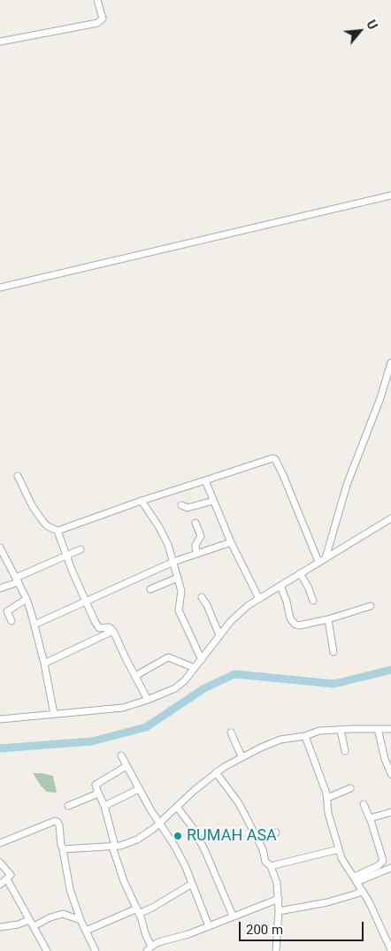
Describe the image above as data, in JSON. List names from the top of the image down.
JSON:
{
  "places": ["RUMAH ASA"],
  "scale_bar": "200 m",
  "north": "top right"
}
